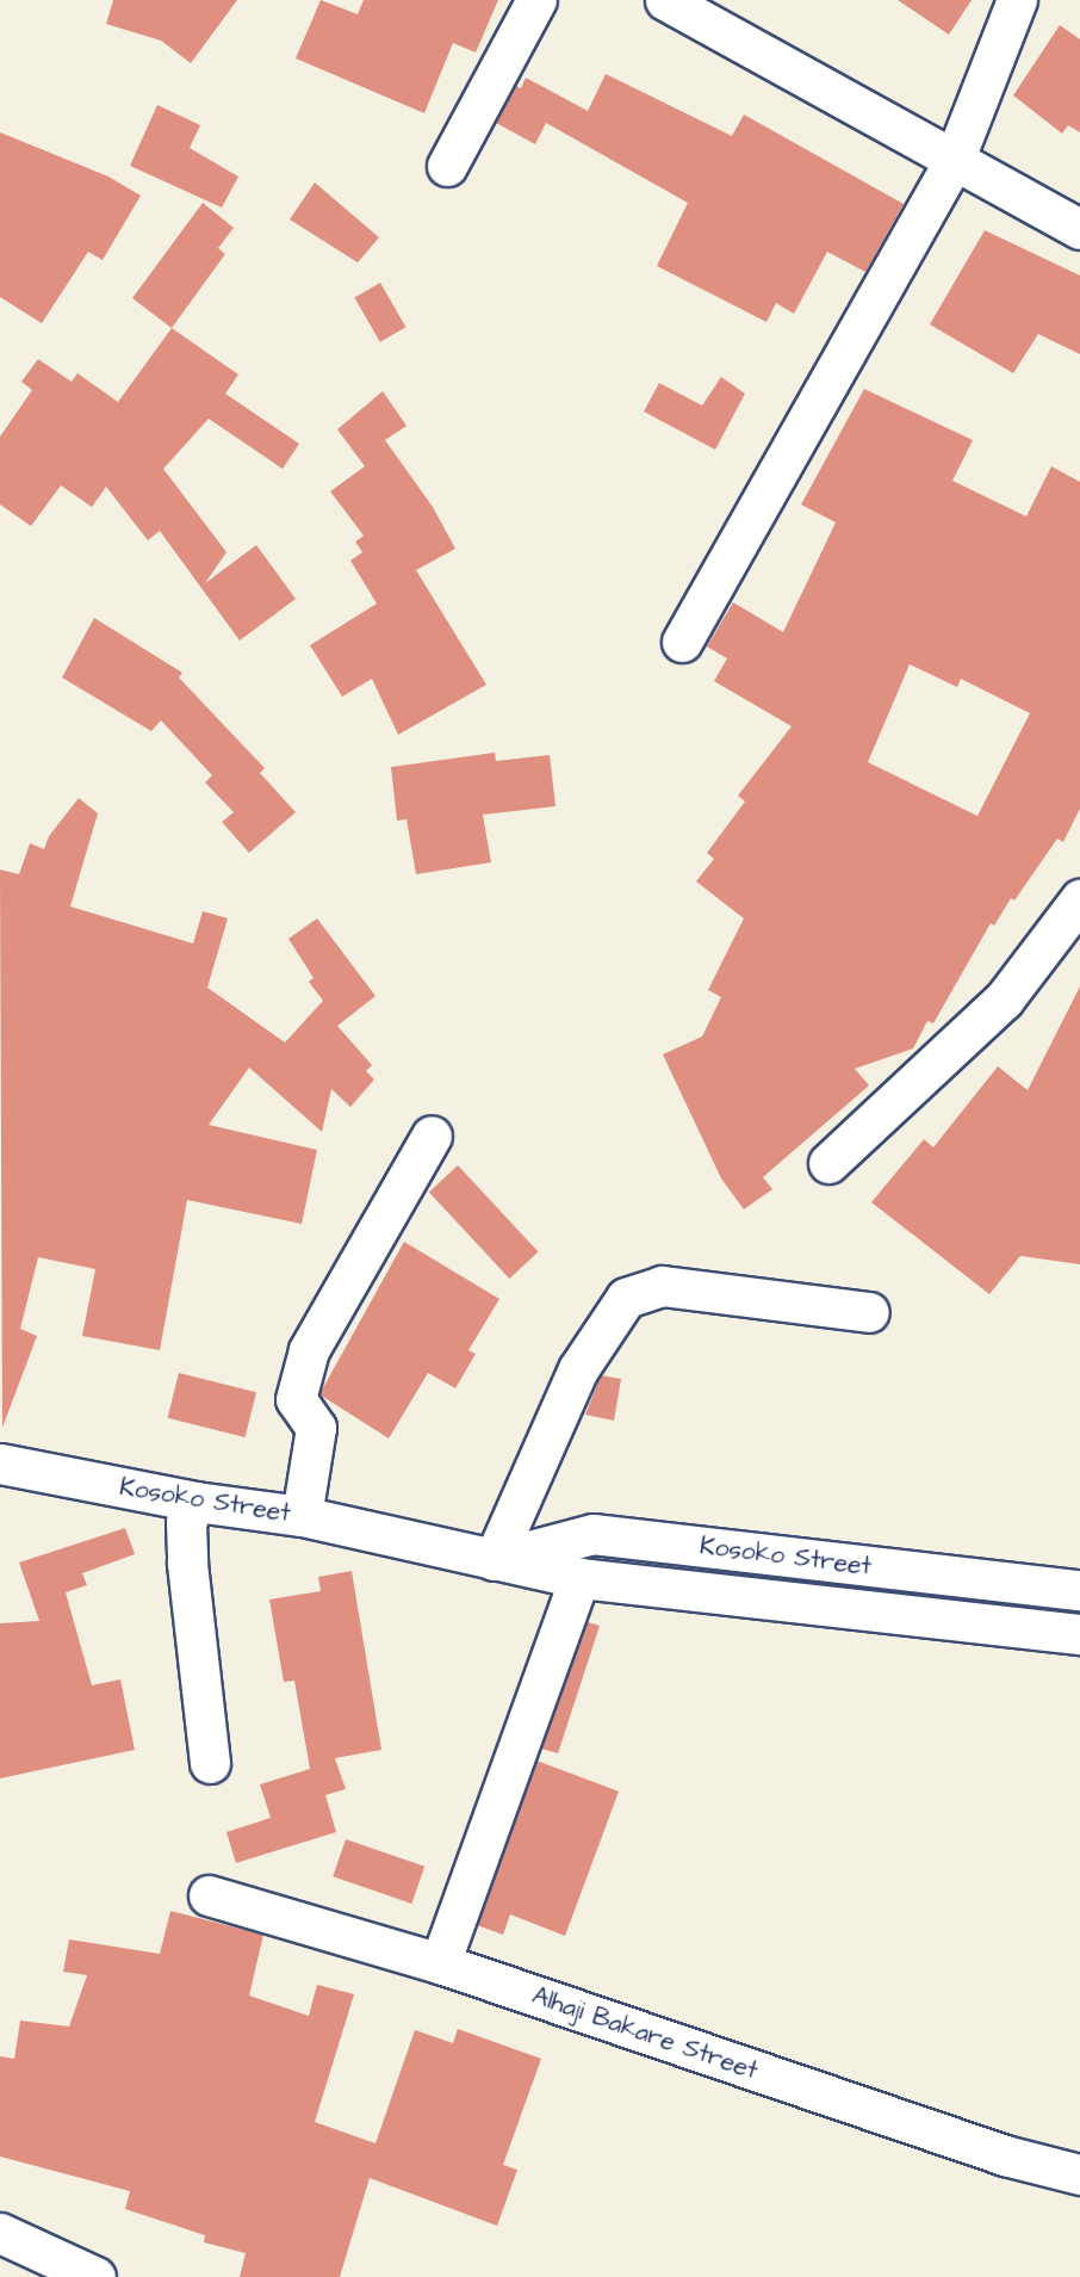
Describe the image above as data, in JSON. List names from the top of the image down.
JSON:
{
  "streets": {
    "street": ["Kosoko Street", "Alhaji Bakare Street"]
  }
}
